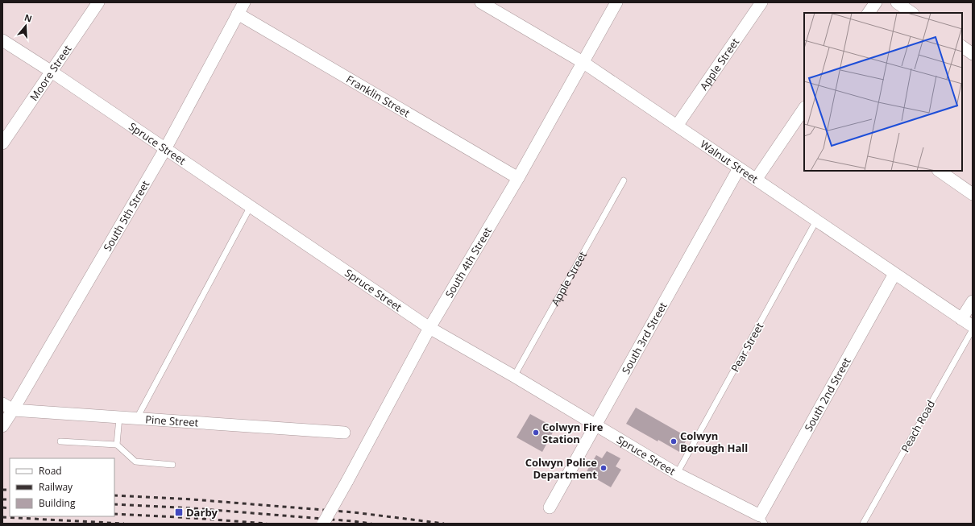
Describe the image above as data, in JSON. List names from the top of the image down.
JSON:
{
  "streets": {
    "street": [
      "Apple Street",
      "Moore Street",
      "Franklin Street",
      "Spruce Street",
      "Walnut Street",
      "South 5th Street",
      "South 4th Street",
      "South 3rd Street",
      "South 2nd Street",
      "Pine Street"
    ],
    "lane": ["Pear Street", "Peach Road"]
  },
  "crossings": [
    ["Apple Street", "Spruce Street"],
    ["Apple Street", "Walnut Street"],
    ["Moore Street", "Spruce Street"],
    ["Franklin Street", "South 5th Street"],
    ["Franklin Street", "South 4th Street"],
    ["Spruce Street", "South 5th Street"],
    ["Spruce Street", "South 4th Street"],
    ["Spruce Street", "South 3rd Street"],
    ["Spruce Street", "Pear Street"],
    ["Spruce Street", "South 2nd Street"],
    ["Walnut Street", "South 4th Street"],
    ["Walnut Street", "South 3rd Street"],
    ["Walnut Street", "Pear Street"],
    ["Walnut Street", "South 2nd Street"],
    ["South 5th Street", "Pine Street"]
  ],
  "places": {
    "other": ["Colwyn Fire Station", "Colwyn Borough Hall", "Colwyn Police Department"],
    "transit": ["Darby"]
  },
  "legend": ["Road", "Railway", "Building"],
  "north": "top"
}
